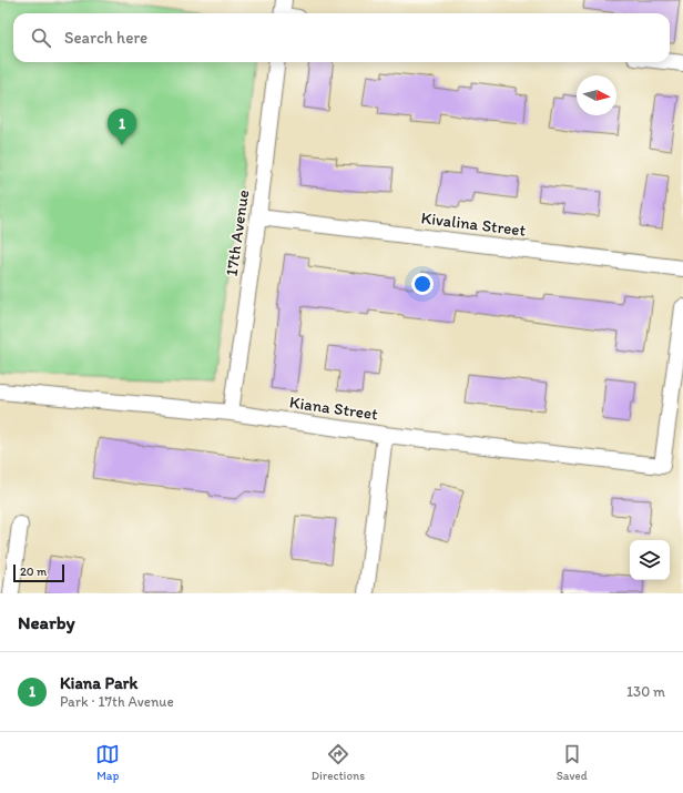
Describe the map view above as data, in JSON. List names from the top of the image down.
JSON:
{
  "streets": {
    "street": ["Kivalina Street", "17th Avenue", "Kiana Street"]
  },
  "crossings": [
    ["Kivalina Street", "17th Avenue"],
    ["17th Avenue", "Kiana Street"]
  ],
  "scale_bar": "20 m",
  "north": "right",
  "page": {
    "search": "Search here",
    "pins": "1",
    "scale": "20 m",
    "heading": "Nearby",
    "list": [
      {
        "mark": "1",
        "name": "Kiana Park",
        "note": "Park · 17th Avenue",
        "value": "130 m"
      }
    ],
    "nav": ["Map", "Directions", "Saved"]
  }
}
